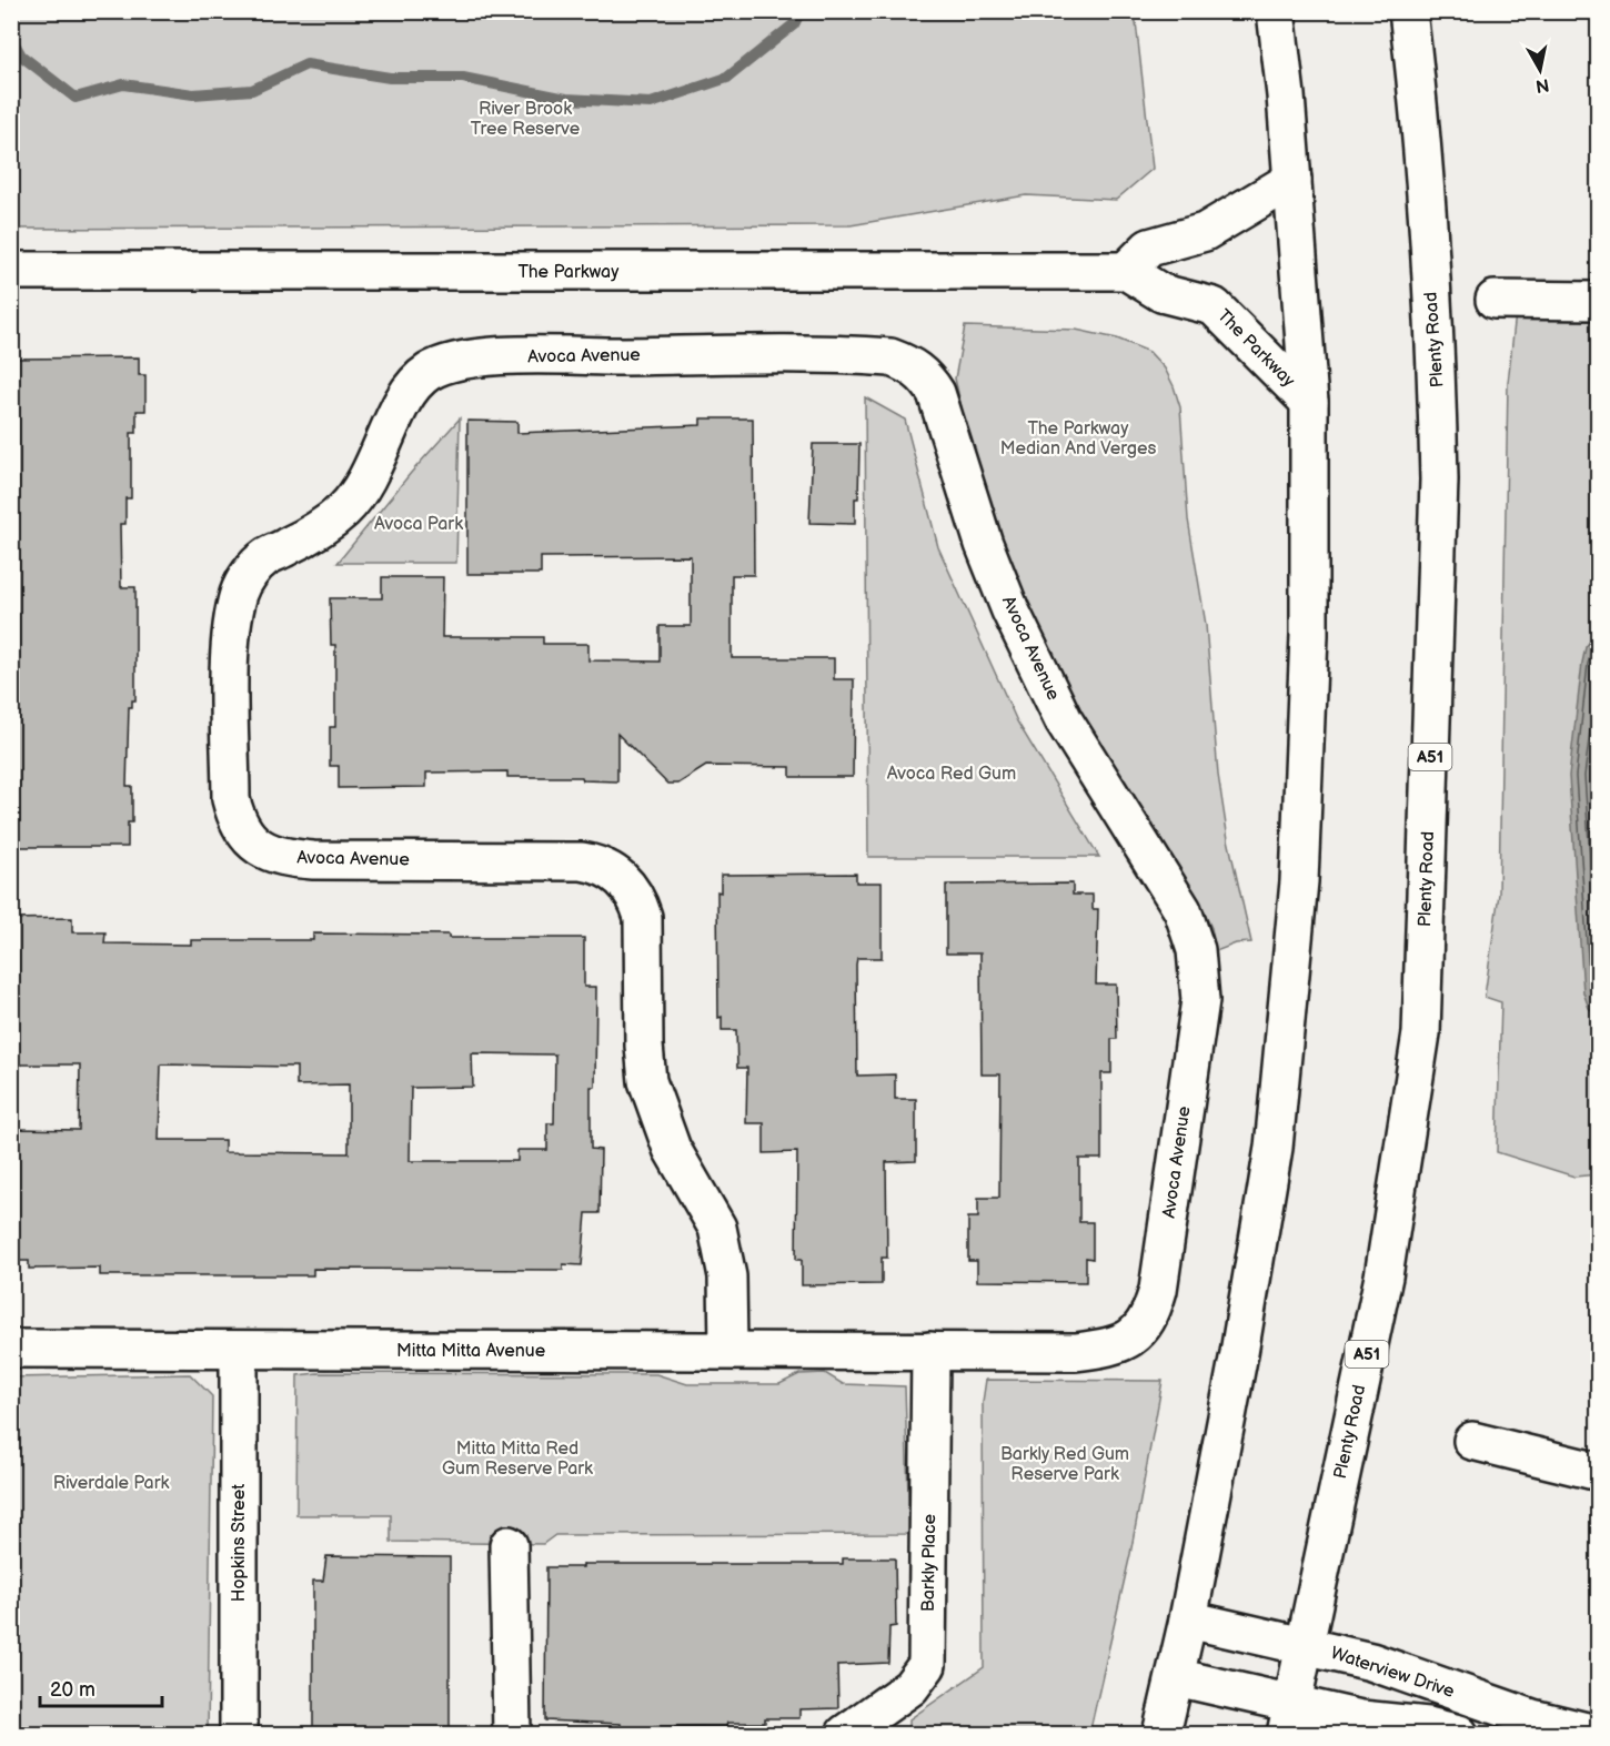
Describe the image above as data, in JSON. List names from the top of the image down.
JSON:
{
  "streets": {
    "main road": [
      "The Parkway",
      "Plenty Road",
      "Avoca Avenue",
      "A51",
      "Mitta Mitta Avenue",
      "Hopkins Street",
      "Barkly Place",
      "Waterview Drive"
    ]
  },
  "crossings": [
    ["Plenty Road", "Waterview Drive"],
    ["Avoca Avenue", "Mitta Mitta Avenue"],
    ["Avoca Avenue", "Barkly Place"],
    ["Mitta Mitta Avenue", "Hopkins Street"],
    ["Mitta Mitta Avenue", "Barkly Place"]
  ],
  "parks": [
    "River Brook Tree Reserve",
    "The Parkway Median And Verges",
    "Avoca Park",
    "Avoca Red Gum",
    "Mitta Mitta Red Gum Reserve Park",
    "Barkly Red Gum Reserve Park",
    "Riverdale Park"
  ],
  "scale_bar": "20 m",
  "north": "bottom"
}
